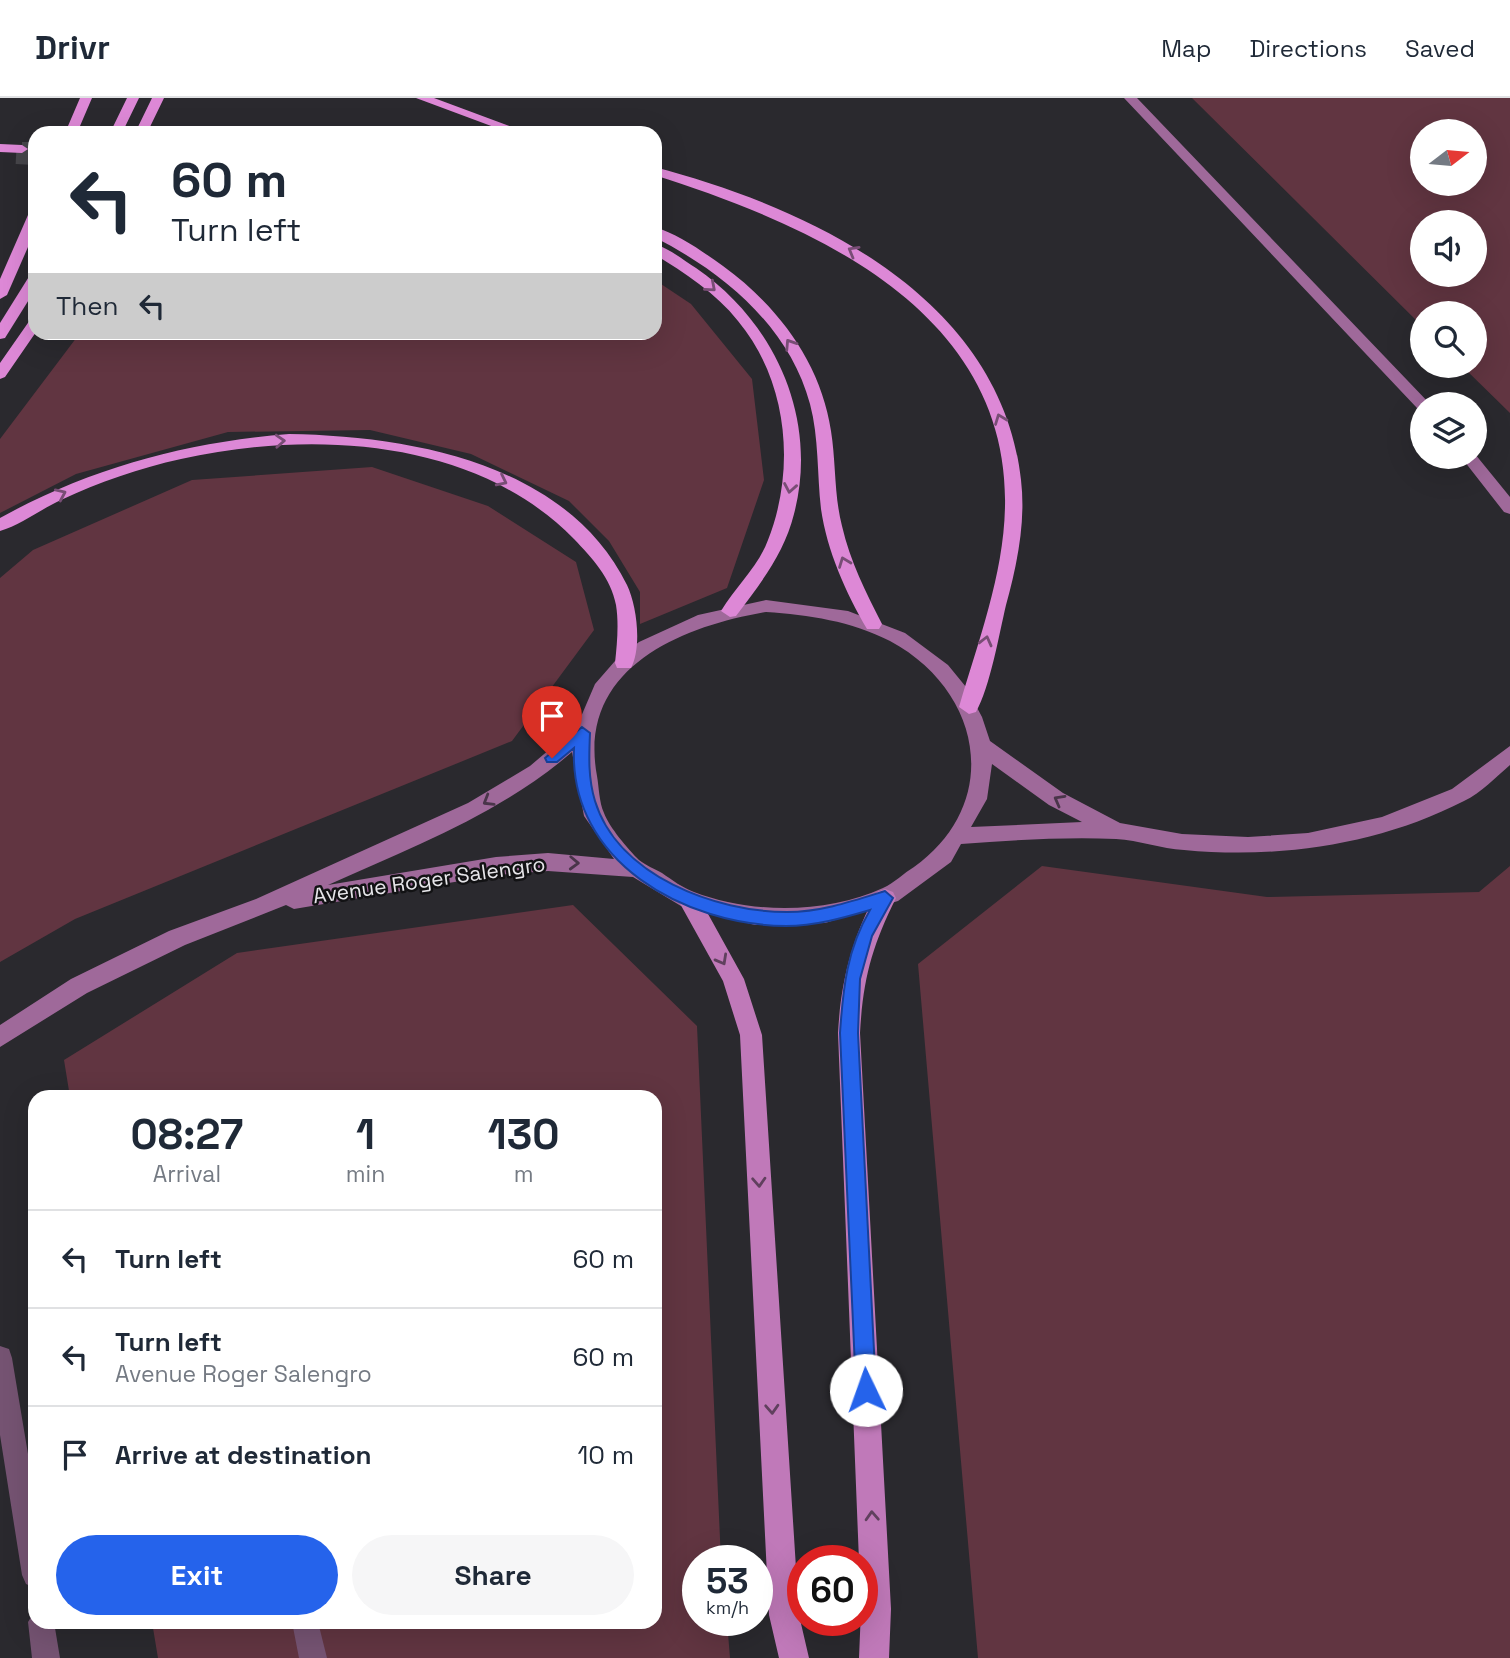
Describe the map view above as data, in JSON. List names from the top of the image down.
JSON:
{
  "streets": {
    "main road": ["Avenue Roger Salengro"]
  },
  "north": "right",
  "page": {
    "header": "Drivr",
    "nav": ["Map", "Directions", "Saved"],
    "turn": ["60 m", "Turn left"],
    "then": "Then",
    "eta": [
      "08:27",
      "Arrival",
      "1",
      "min",
      "130",
      "m"
    ],
    "list": [
      {
        "name": "Turn left",
        "value": "60 m"
      },
      {
        "name": "Turn left",
        "note": "Avenue Roger Salengro",
        "value": "60 m"
      },
      {
        "name": "Arrive at destination",
        "value": "10 m"
      }
    ],
    "buttons": ["Exit", "Share"],
    "speed": "53 km/h",
    "limit": "60"
  }
}
